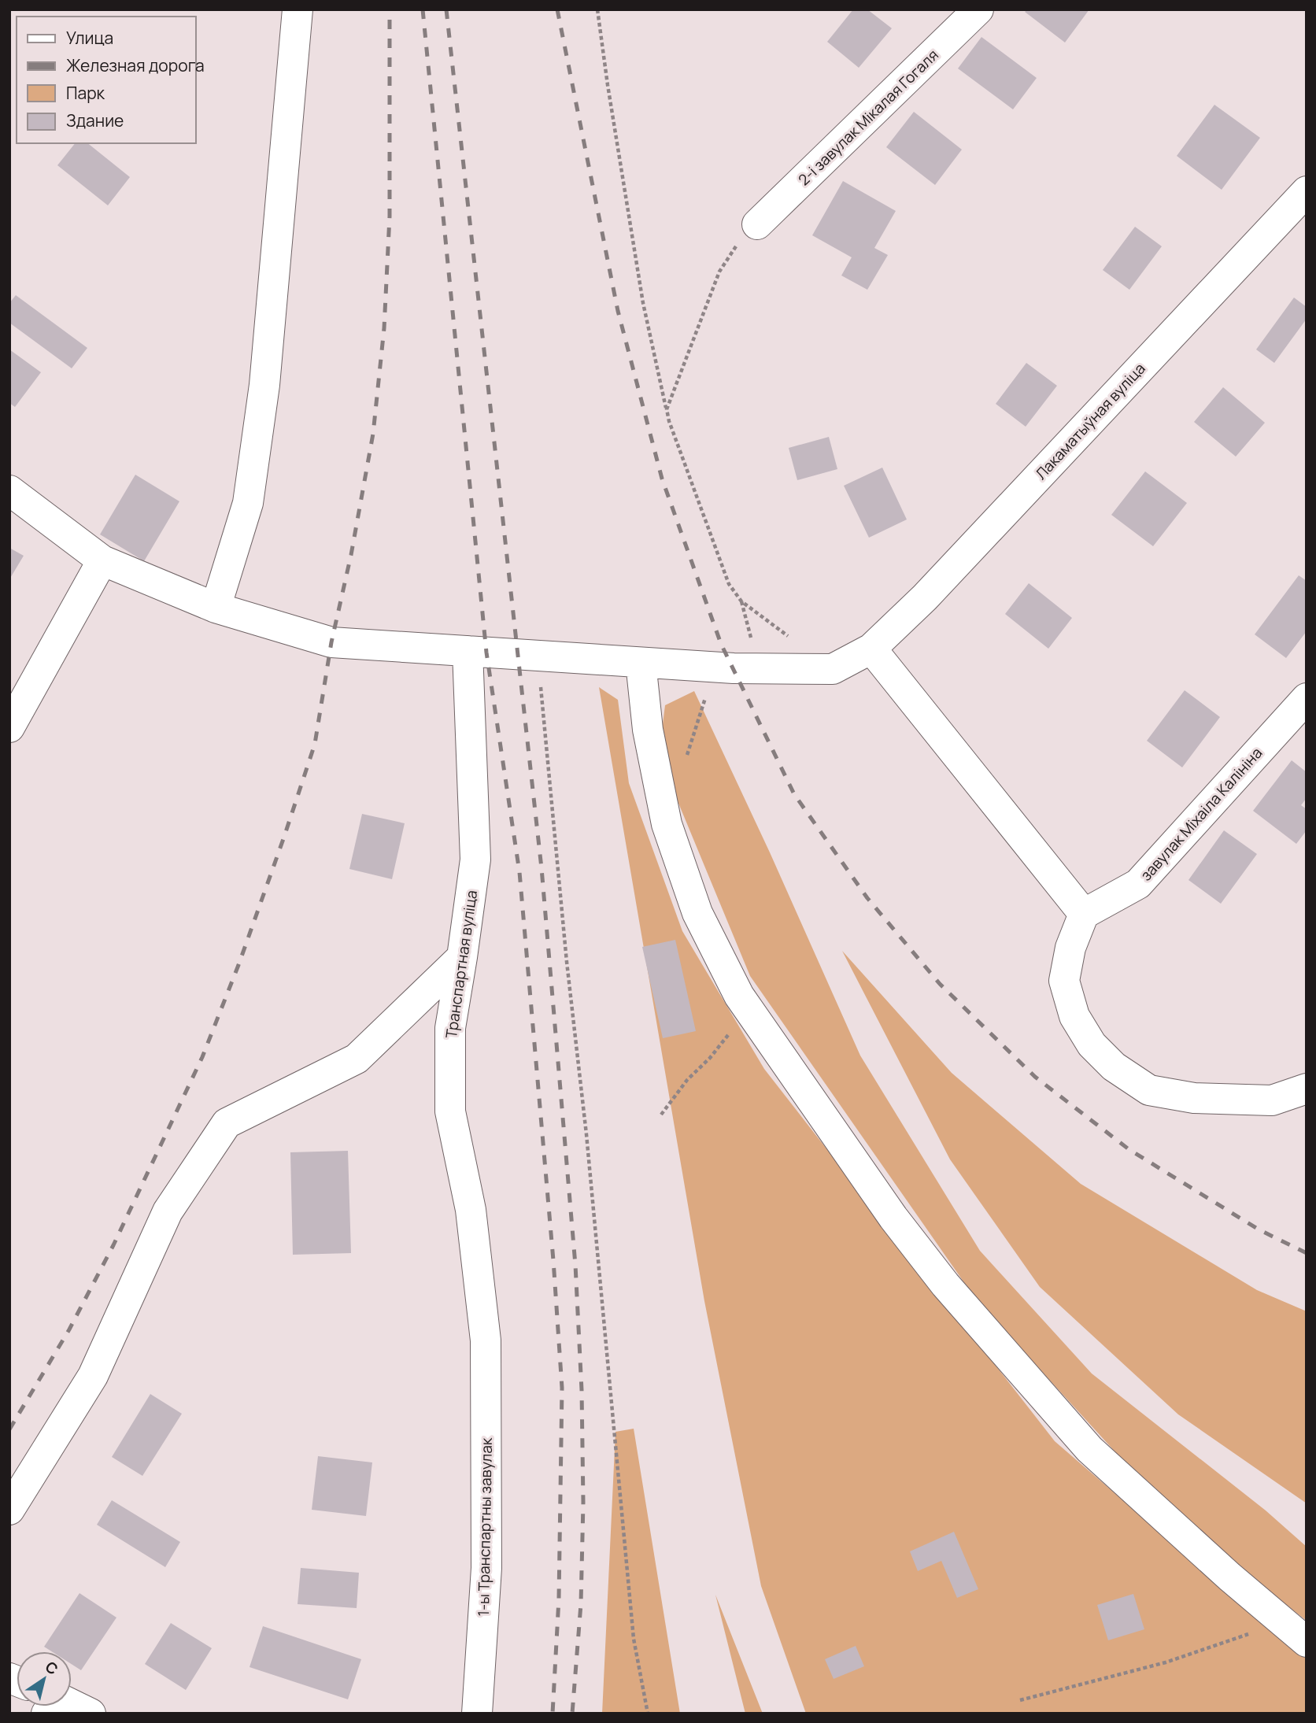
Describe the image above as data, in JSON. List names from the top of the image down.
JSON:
{
  "streets": {
    "street": [
      "2-і завулак Мікалая Гогаля",
      "Лакаматыўная вуліца",
      "завулак Міхаіла Калініна",
      "Транспартная вуліца",
      "1-ы Транспартны завулак"
    ]
  },
  "crossings": [
    ["Лакаматыўная вуліца", "Транспартная вуліца"],
    ["Транспартная вуліца", "1-ы Транспартны завулак"]
  ],
  "legend": [
    "Улица",
    "Железная дорога",
    "Парк",
    "Здание"
  ],
  "north": "top right"
}
